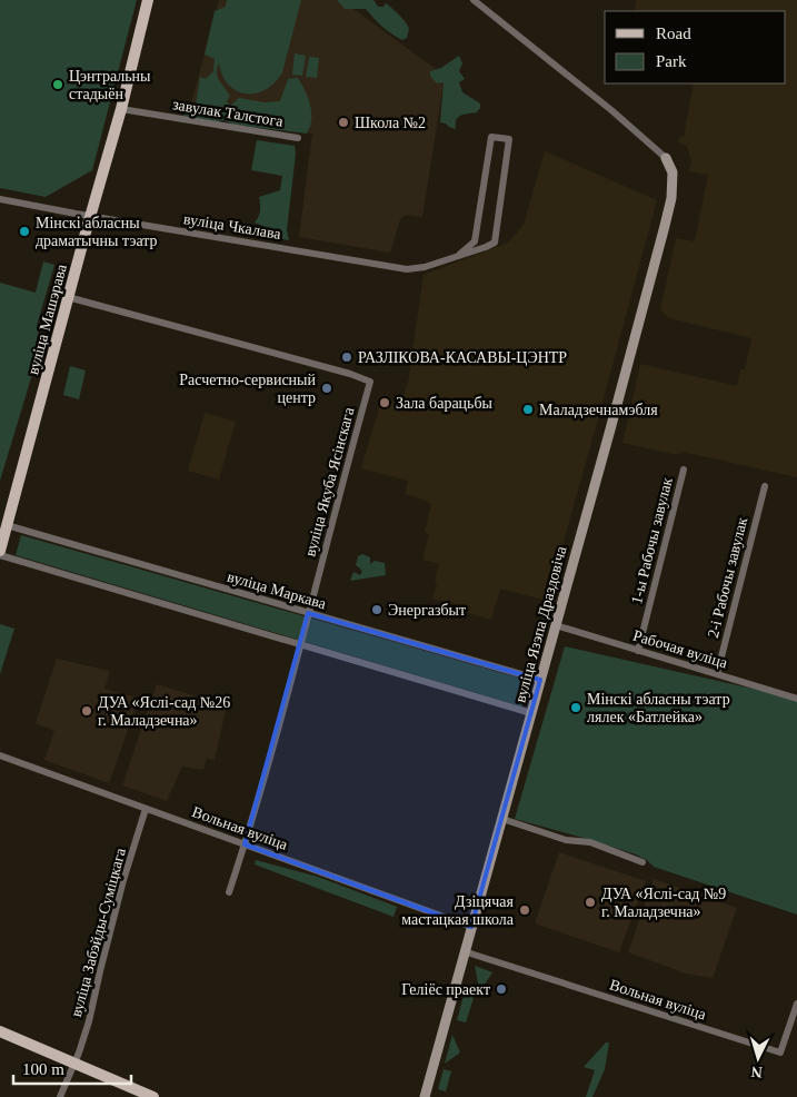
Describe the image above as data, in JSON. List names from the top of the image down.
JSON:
{
  "streets": {
    "main road": ["вуліца Машэрава"],
    "street": [
      "завулак Талстога",
      "вуліца Чкалава",
      "вуліца Якуба Ясінскага",
      "1-ы Рабочы завулак",
      "2-і Рабочы завулак",
      "вуліца Маркава",
      "вуліца Язэпа Драздовіча",
      "Рабочая вуліца",
      "Вольная вуліца",
      "вуліца Забэйды-Суміцкага"
    ]
  },
  "crossings": [
    ["завулак Талстога", "вуліца Машэрава"],
    ["вуліца Чкалава", "вуліца Машэрава"],
    ["вуліца Машэрава", "вуліца Якуба Ясінскага"],
    ["вуліца Машэрава", "вуліца Маркава"],
    ["вуліца Якуба Ясінскага", "вуліца Маркава"],
    ["вуліца Якуба Ясінскага", "Вольная вуліца"],
    ["1-ы Рабочы завулак", "Рабочая вуліца"],
    ["2-і Рабочы завулак", "Рабочая вуліца"],
    ["вуліца Маркава", "вуліца Язэпа Драздовіча"],
    ["вуліца Язэпа Драздовіча", "Рабочая вуліца"],
    ["вуліца Язэпа Драздовіча", "Вольная вуліца"],
    ["Вольная вуліца", "вуліца Забэйды-Суміцкага"]
  ],
  "places": [
    "Цэнтральны стадыён",
    "Школа №2",
    "Мінскі абласны драматычны тэатр",
    "РАЗЛІКОВА-КАСАВЫ-ЦЭНТР",
    "Расчетно-сервисный центр",
    "Зала барацьбы",
    "Маладзечнамэбля",
    "Энергазбыт",
    "Мінскі абласны тэатр лялек «Батлейка»",
    "ДУА «Яслі-сад №26 г. Маладзечна»",
    "ДУА «Яслі-сад №9 г. Маладзечна»",
    "Дзіцячая мастацкая школа",
    "Геліёс праект"
  ],
  "legend": ["Road", "Park"],
  "scale_bar": "100 m",
  "north": "bottom"
}
